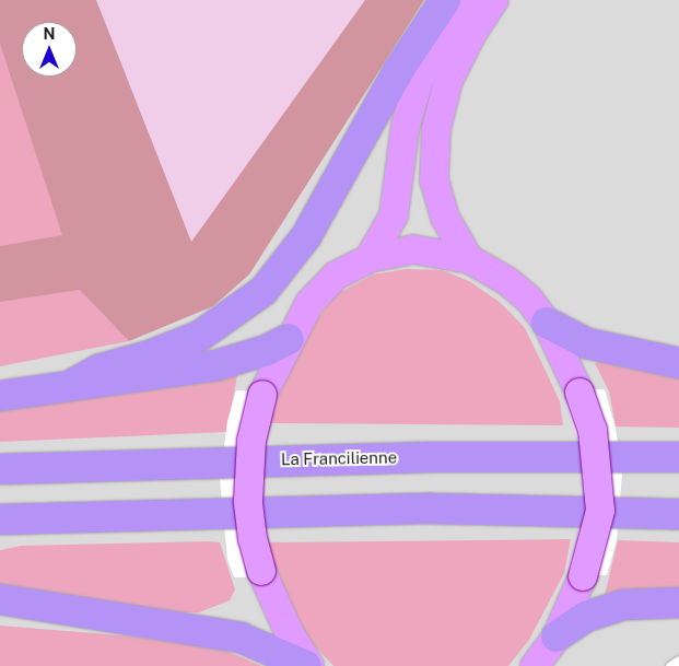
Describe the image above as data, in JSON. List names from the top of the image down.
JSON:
{
  "streets": {
    "highway": ["La Francilienne"]
  },
  "north": "top"
}
